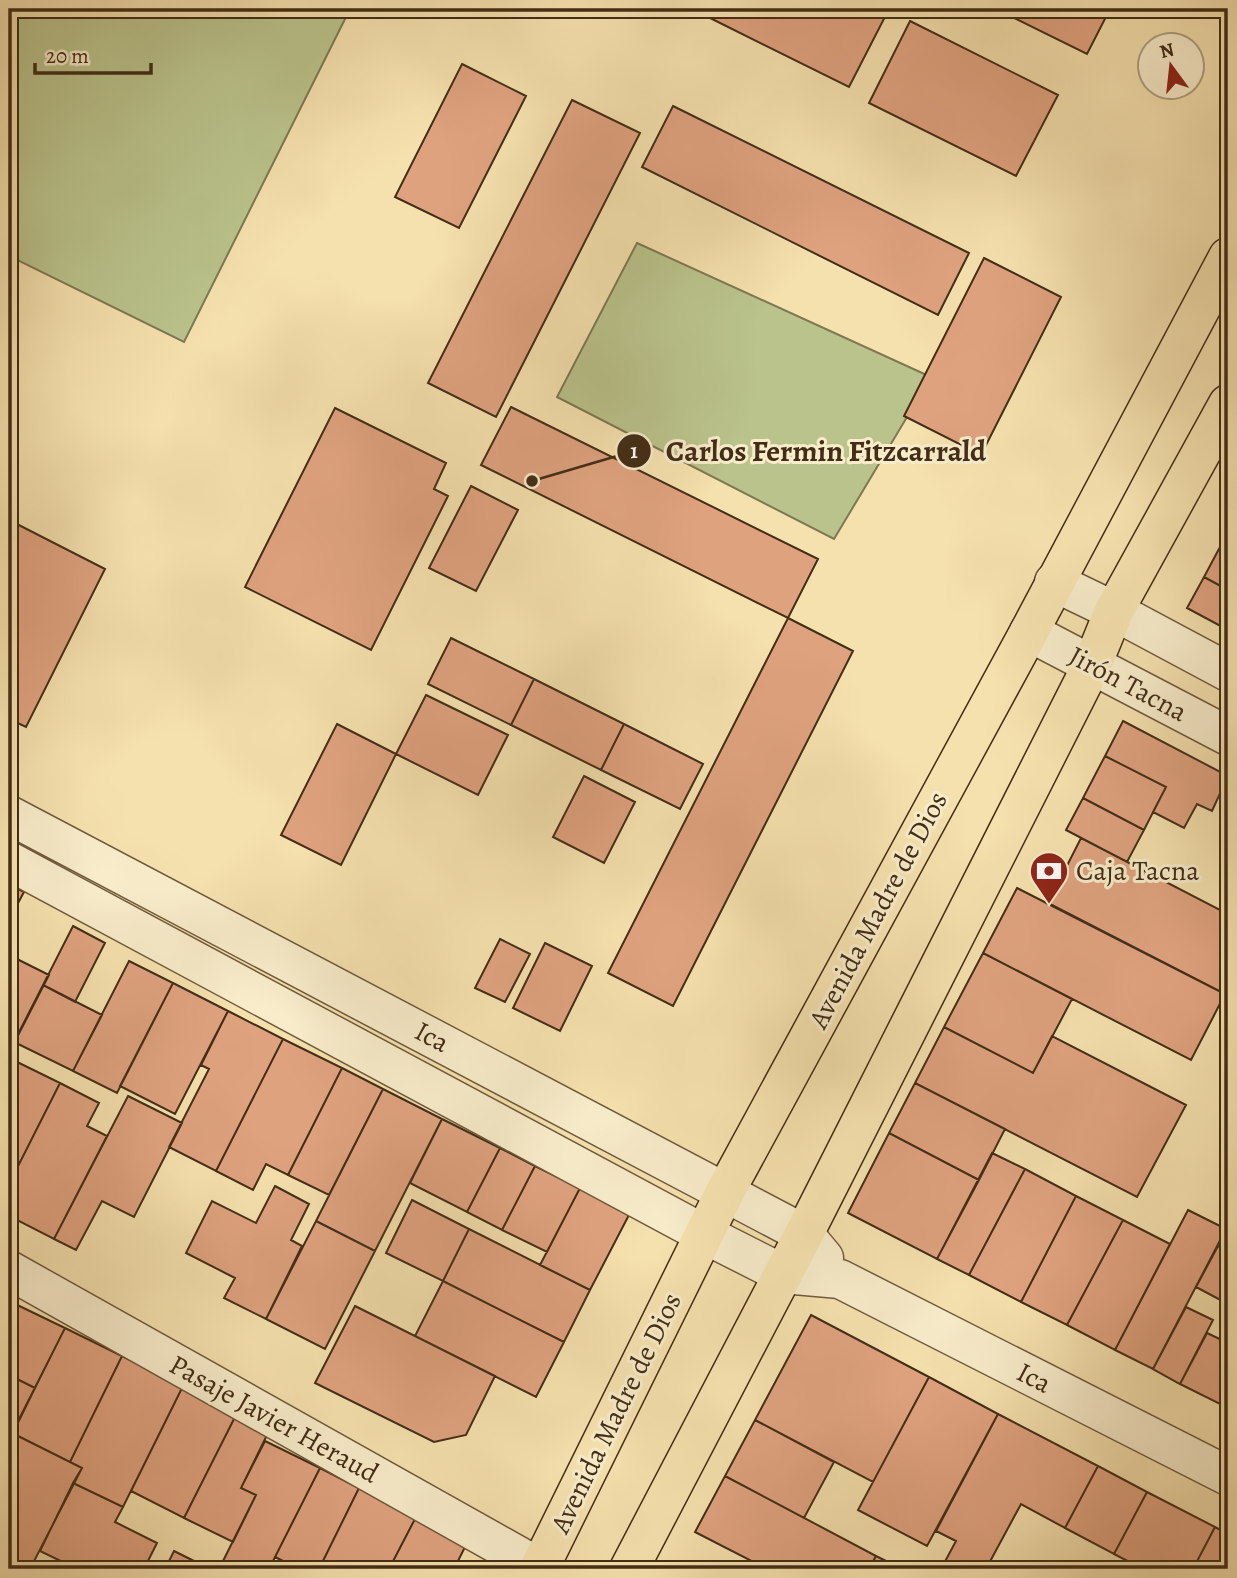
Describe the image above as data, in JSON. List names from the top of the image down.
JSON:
{
  "streets": {
    "main road": ["Avenida Madre de Dios"],
    "street": ["Jirón Tacna", "Ica", "Pasaje Javier Heraud"]
  },
  "crossings": [
    ["Jirón Tacna", "Avenida Madre de Dios"],
    ["Avenida Madre de Dios", "Ica"],
    ["Avenida Madre de Dios", "Pasaje Javier Heraud"]
  ],
  "places": {
    "other": ["Carlos Fermin Fitzcarrald"],
    "bank": ["Caja Tacna"]
  },
  "scale_bar": "20 m",
  "north": "top"
}
